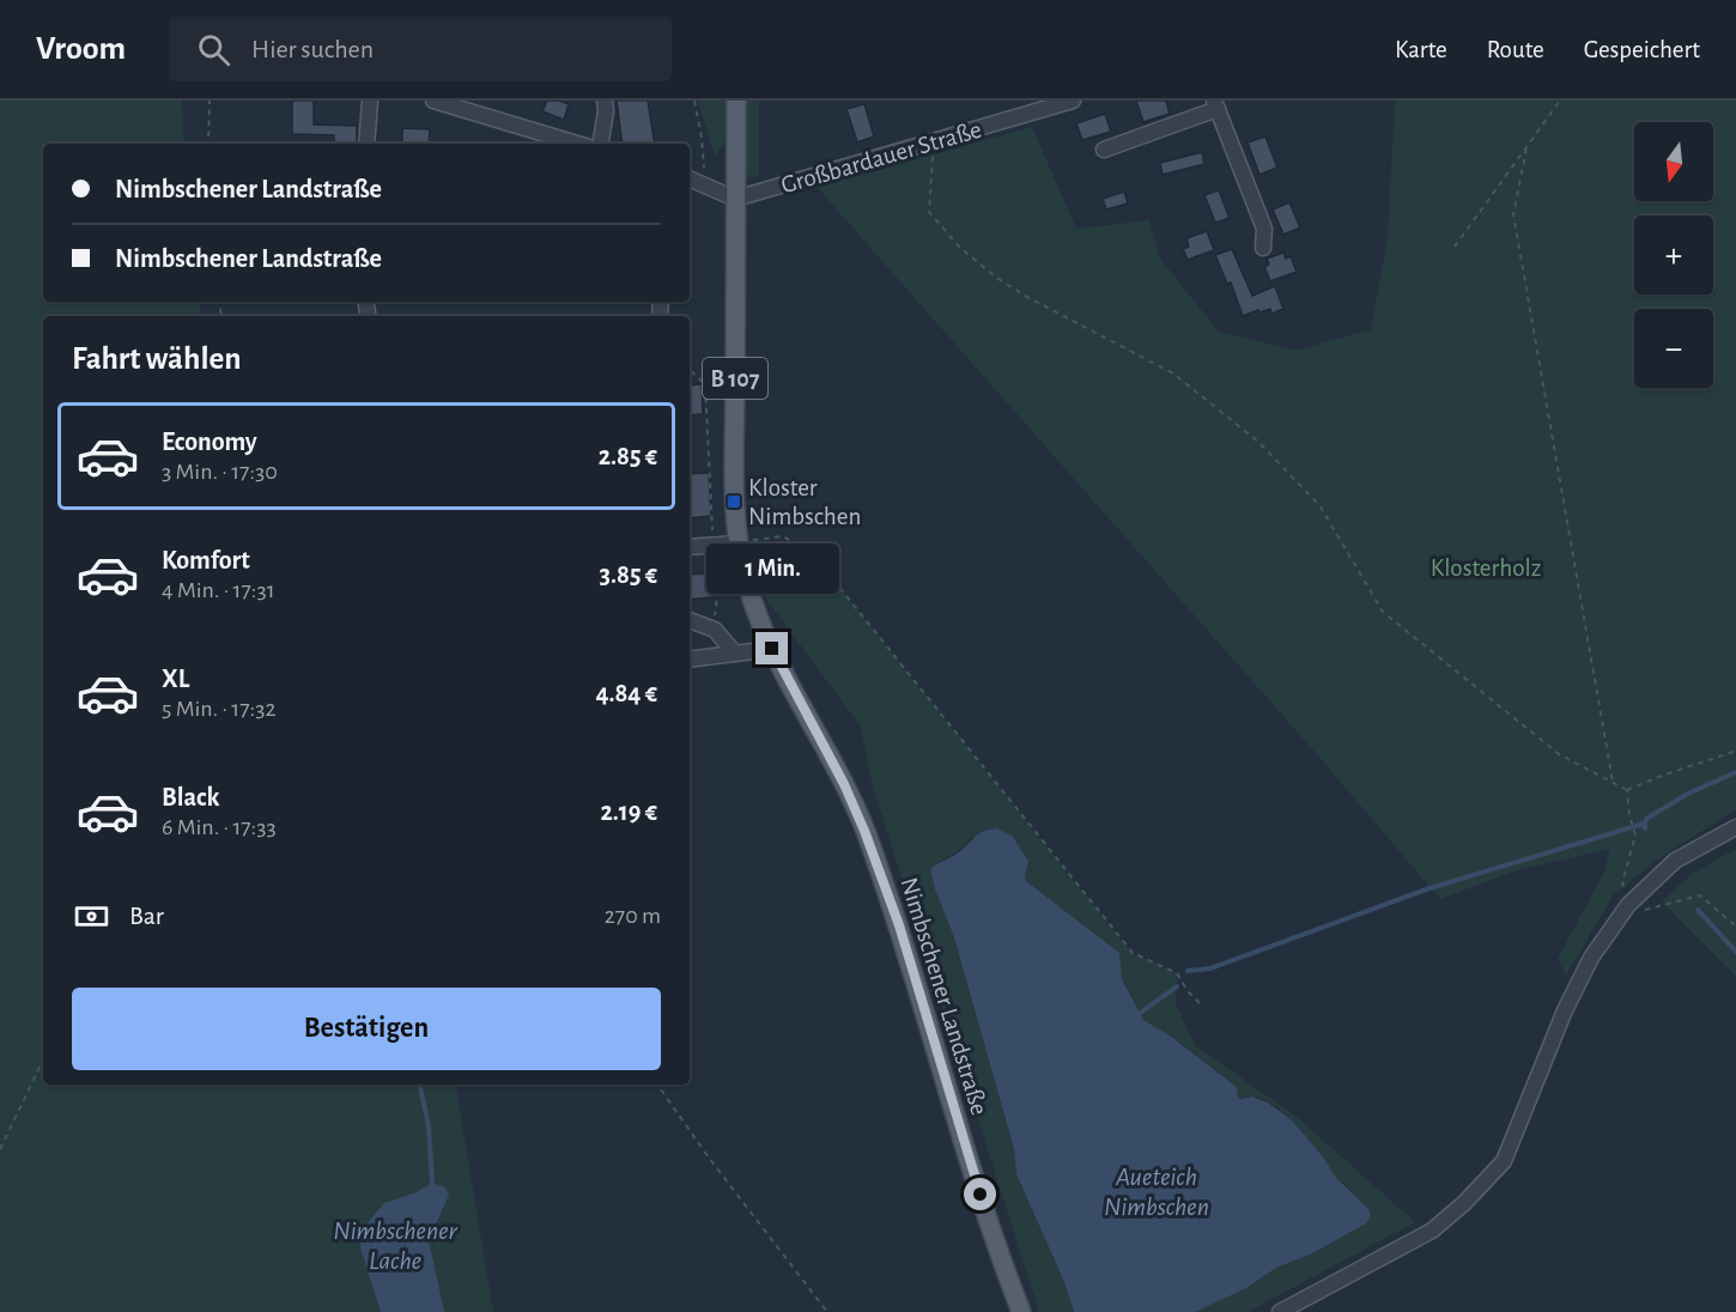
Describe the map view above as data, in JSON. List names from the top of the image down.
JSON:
{
  "streets": {
    "main road": ["B 107", "Nimbschener Landstraße"],
    "street": ["Großbardauer Straße"]
  },
  "crossings": [
    ["Großbardauer Straße", "Nimbschener Landstraße"]
  ],
  "water": ["Aueteich Nimbschen", "Nimbschener Lache"],
  "parks": ["Klosterholz"],
  "places": {
    "transit": ["Kloster Nimbschen"]
  },
  "north": "bottom",
  "page": {
    "header": "Vroom",
    "search": "Hier suchen",
    "nav": ["Karte", "Route", "Gespeichert"],
    "map_buttons": ["+", "−"],
    "banner": ["Nimbschener Landstraße", "Nimbschener Landstraße"],
    "heading": "Fahrt wählen",
    "list": [
      {
        "name": "Economy",
        "note": "3 Min. · 17:30",
        "value": "2.85 €"
      },
      {
        "name": "Komfort",
        "note": "4 Min. · 17:31",
        "value": "3.85 €"
      },
      {
        "name": "XL",
        "note": "5 Min. · 17:32",
        "value": "4.84 €"
      },
      {
        "name": "Black",
        "note": "6 Min. · 17:33",
        "value": "2.19 €"
      }
    ],
    "bubble": "1 Min.",
    "pay": ["Bar", "270 m"],
    "buttons": "Bestätigen"
  }
}
